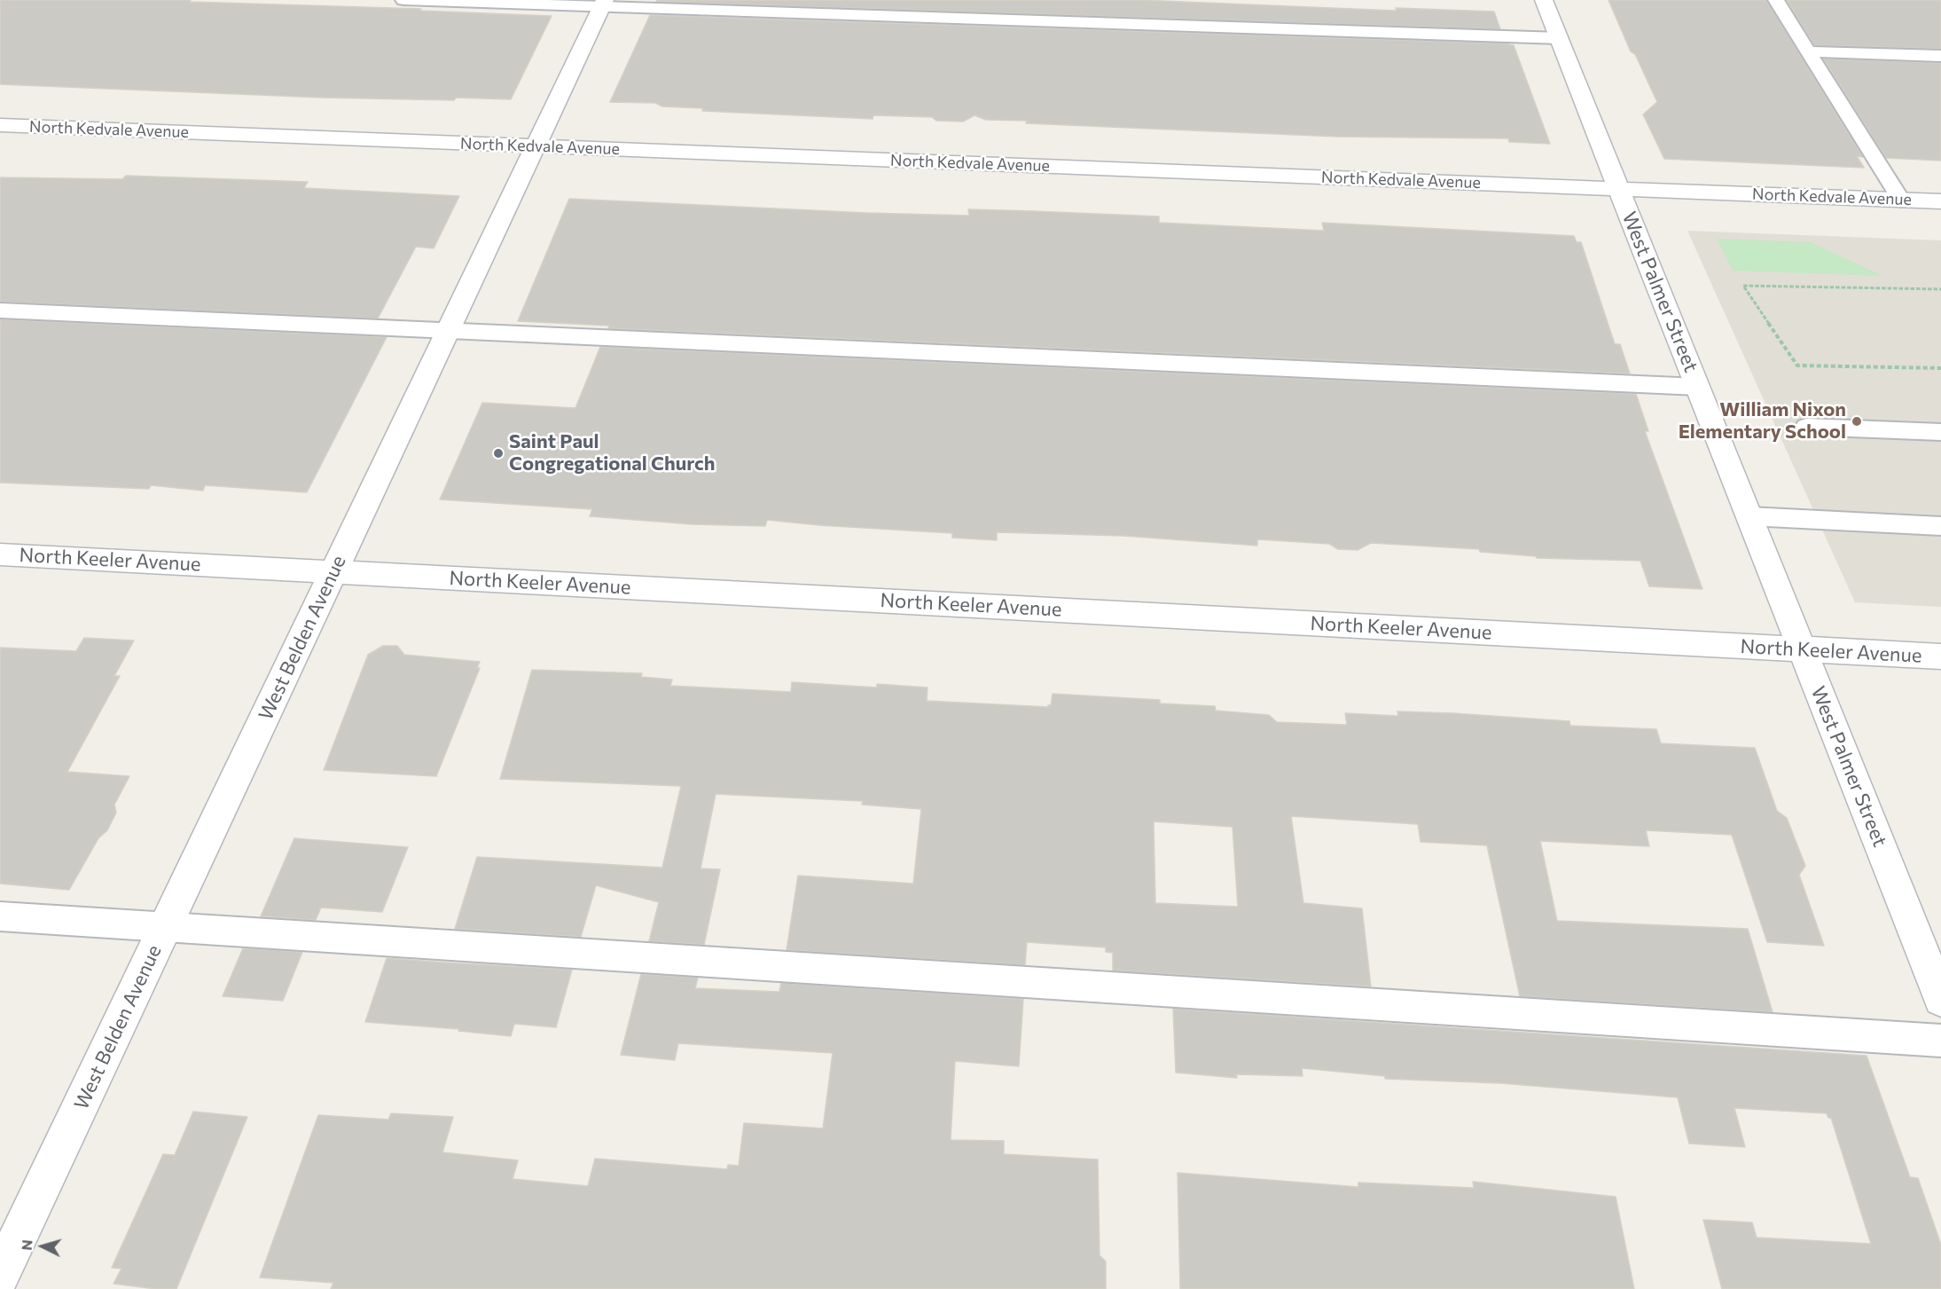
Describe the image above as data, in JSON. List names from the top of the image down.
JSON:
{
  "streets": {
    "street": [
      "North Kedvale Avenue",
      "West Palmer Street",
      "North Keeler Avenue",
      "West Belden Avenue"
    ]
  },
  "crossings": [
    ["North Kedvale Avenue", "West Palmer Street"],
    ["North Kedvale Avenue", "West Belden Avenue"],
    ["West Palmer Street", "North Keeler Avenue"],
    ["North Keeler Avenue", "West Belden Avenue"]
  ],
  "places": ["William Nixon Elementary School", "Saint Paul Congregational Church"],
  "north": "left"
}
